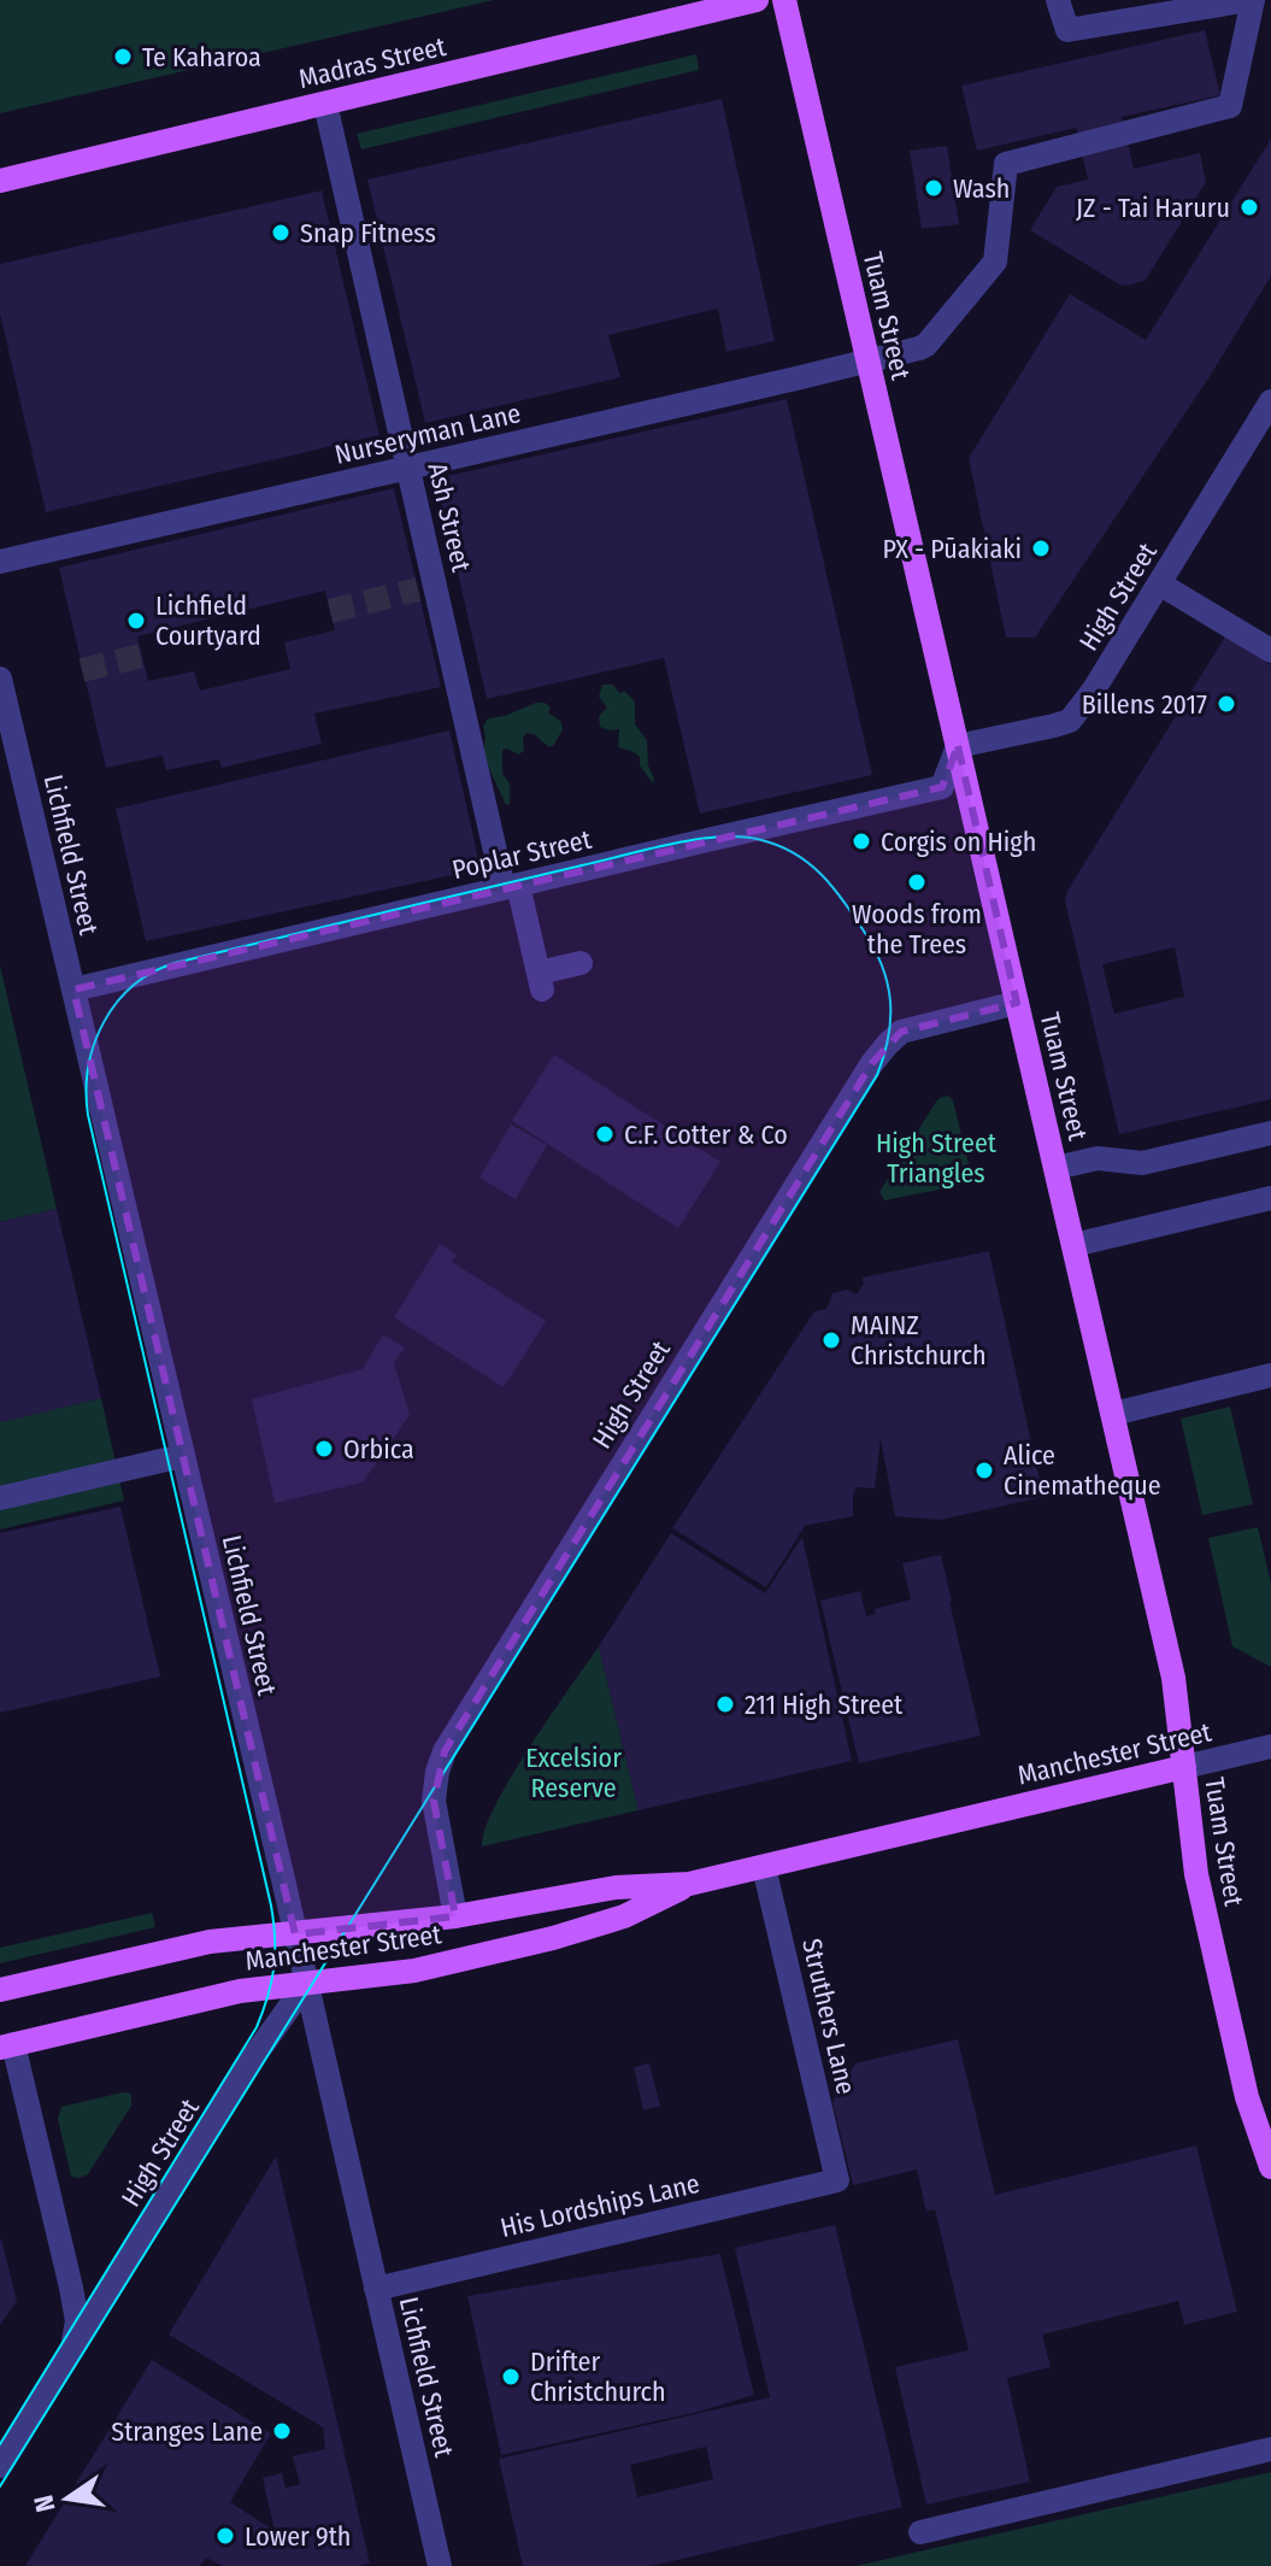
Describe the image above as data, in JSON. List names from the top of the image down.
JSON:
{
  "streets": {
    "main road": ["Madras Street", "Tuam Street", "Manchester Street"],
    "street": [
      "Nurseryman Lane",
      "Ash Street",
      "High Street",
      "Lichfield Street",
      "Poplar Street",
      "Struthers Lane",
      "His Lordships Lane"
    ]
  },
  "crossings": [
    ["Madras Street", "Ash Street"],
    ["Tuam Street", "Nurseryman Lane"],
    ["Tuam Street", "High Street"],
    ["Tuam Street", "Poplar Street"],
    ["Tuam Street", "Manchester Street"],
    ["Nurseryman Lane", "Ash Street"],
    ["Ash Street", "Poplar Street"],
    ["High Street", "Lichfield Street"],
    ["High Street", "Poplar Street"],
    ["High Street", "Manchester Street"],
    ["Lichfield Street", "Poplar Street"],
    ["Lichfield Street", "Manchester Street"],
    ["Lichfield Street", "His Lordships Lane"],
    ["Manchester Street", "Struthers Lane"],
    ["Struthers Lane", "His Lordships Lane"]
  ],
  "parks": ["High Street Triangles", "Excelsior Reserve"],
  "places": [
    "Te Kaharoa",
    "Wash",
    "JZ - Tai Haruru",
    "Snap Fitness",
    "PX - Pūakiaki",
    "Lichfield Courtyard",
    "Billens 2017",
    "Corgis on High",
    "Woods from the Trees",
    "C.F. Cotter & Co",
    "MAINZ Christchurch",
    "Orbica",
    "Alice Cinematheque",
    "211 High Street",
    "Drifter Christchurch",
    "Stranges Lane",
    "Lower 9th"
  ],
  "north": "left"
}
